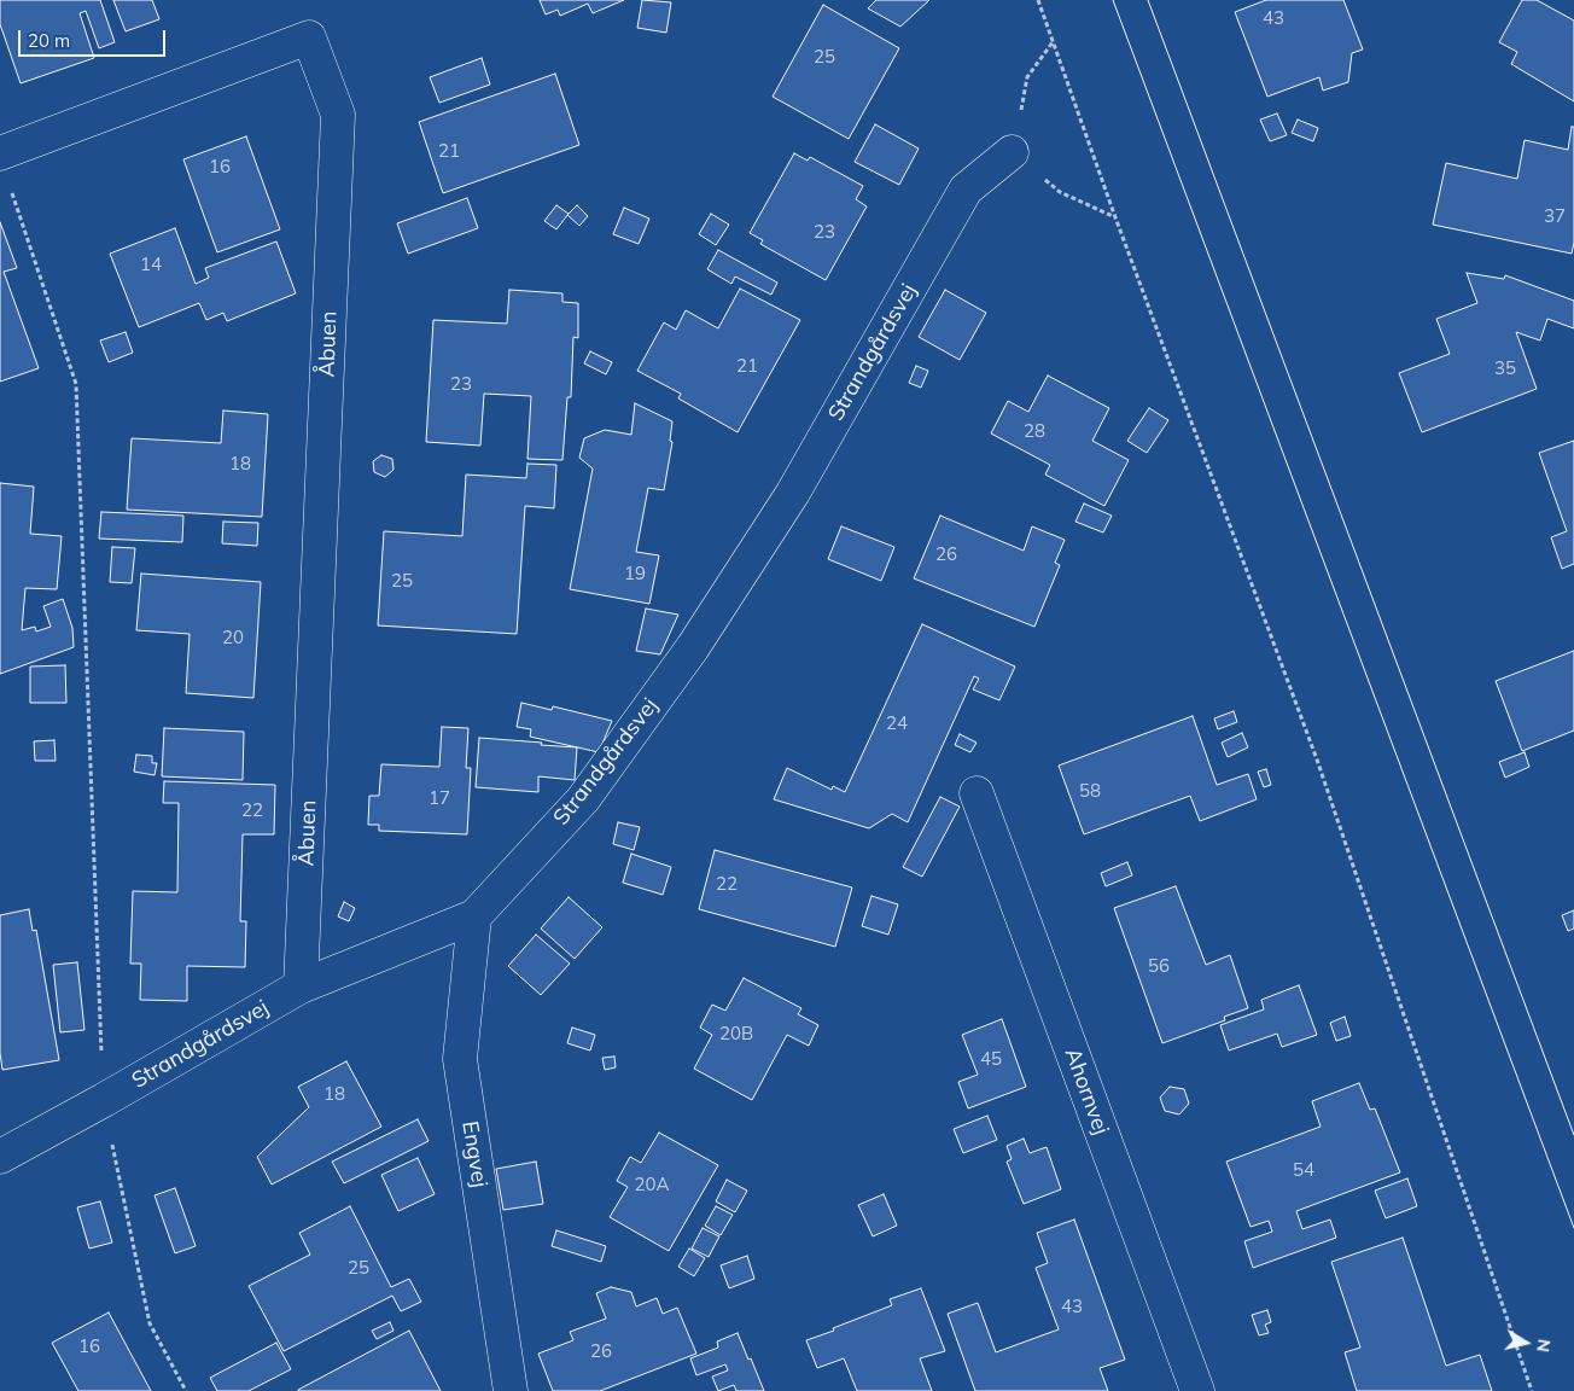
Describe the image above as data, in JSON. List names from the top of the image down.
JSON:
{
  "streets": {
    "street": [
      "Åbuen",
      "Strandgårdsvej",
      "Ahornvej",
      "Engvej"
    ]
  },
  "crossings": [
    ["Åbuen", "Strandgårdsvej"],
    ["Strandgårdsvej", "Engvej"]
  ],
  "house_numbers": [
    "43",
    "25",
    "21",
    "16",
    "37",
    "23",
    "14",
    "21",
    "35",
    "23",
    "28",
    "18",
    "26",
    "19",
    "25",
    "20",
    "24",
    "58",
    "17",
    "22",
    "22",
    "56",
    "20B",
    "45",
    "18",
    "54",
    "20A",
    "25",
    "43",
    "16",
    "26"
  ],
  "scale_bar": "20 m",
  "north": "right"
}
